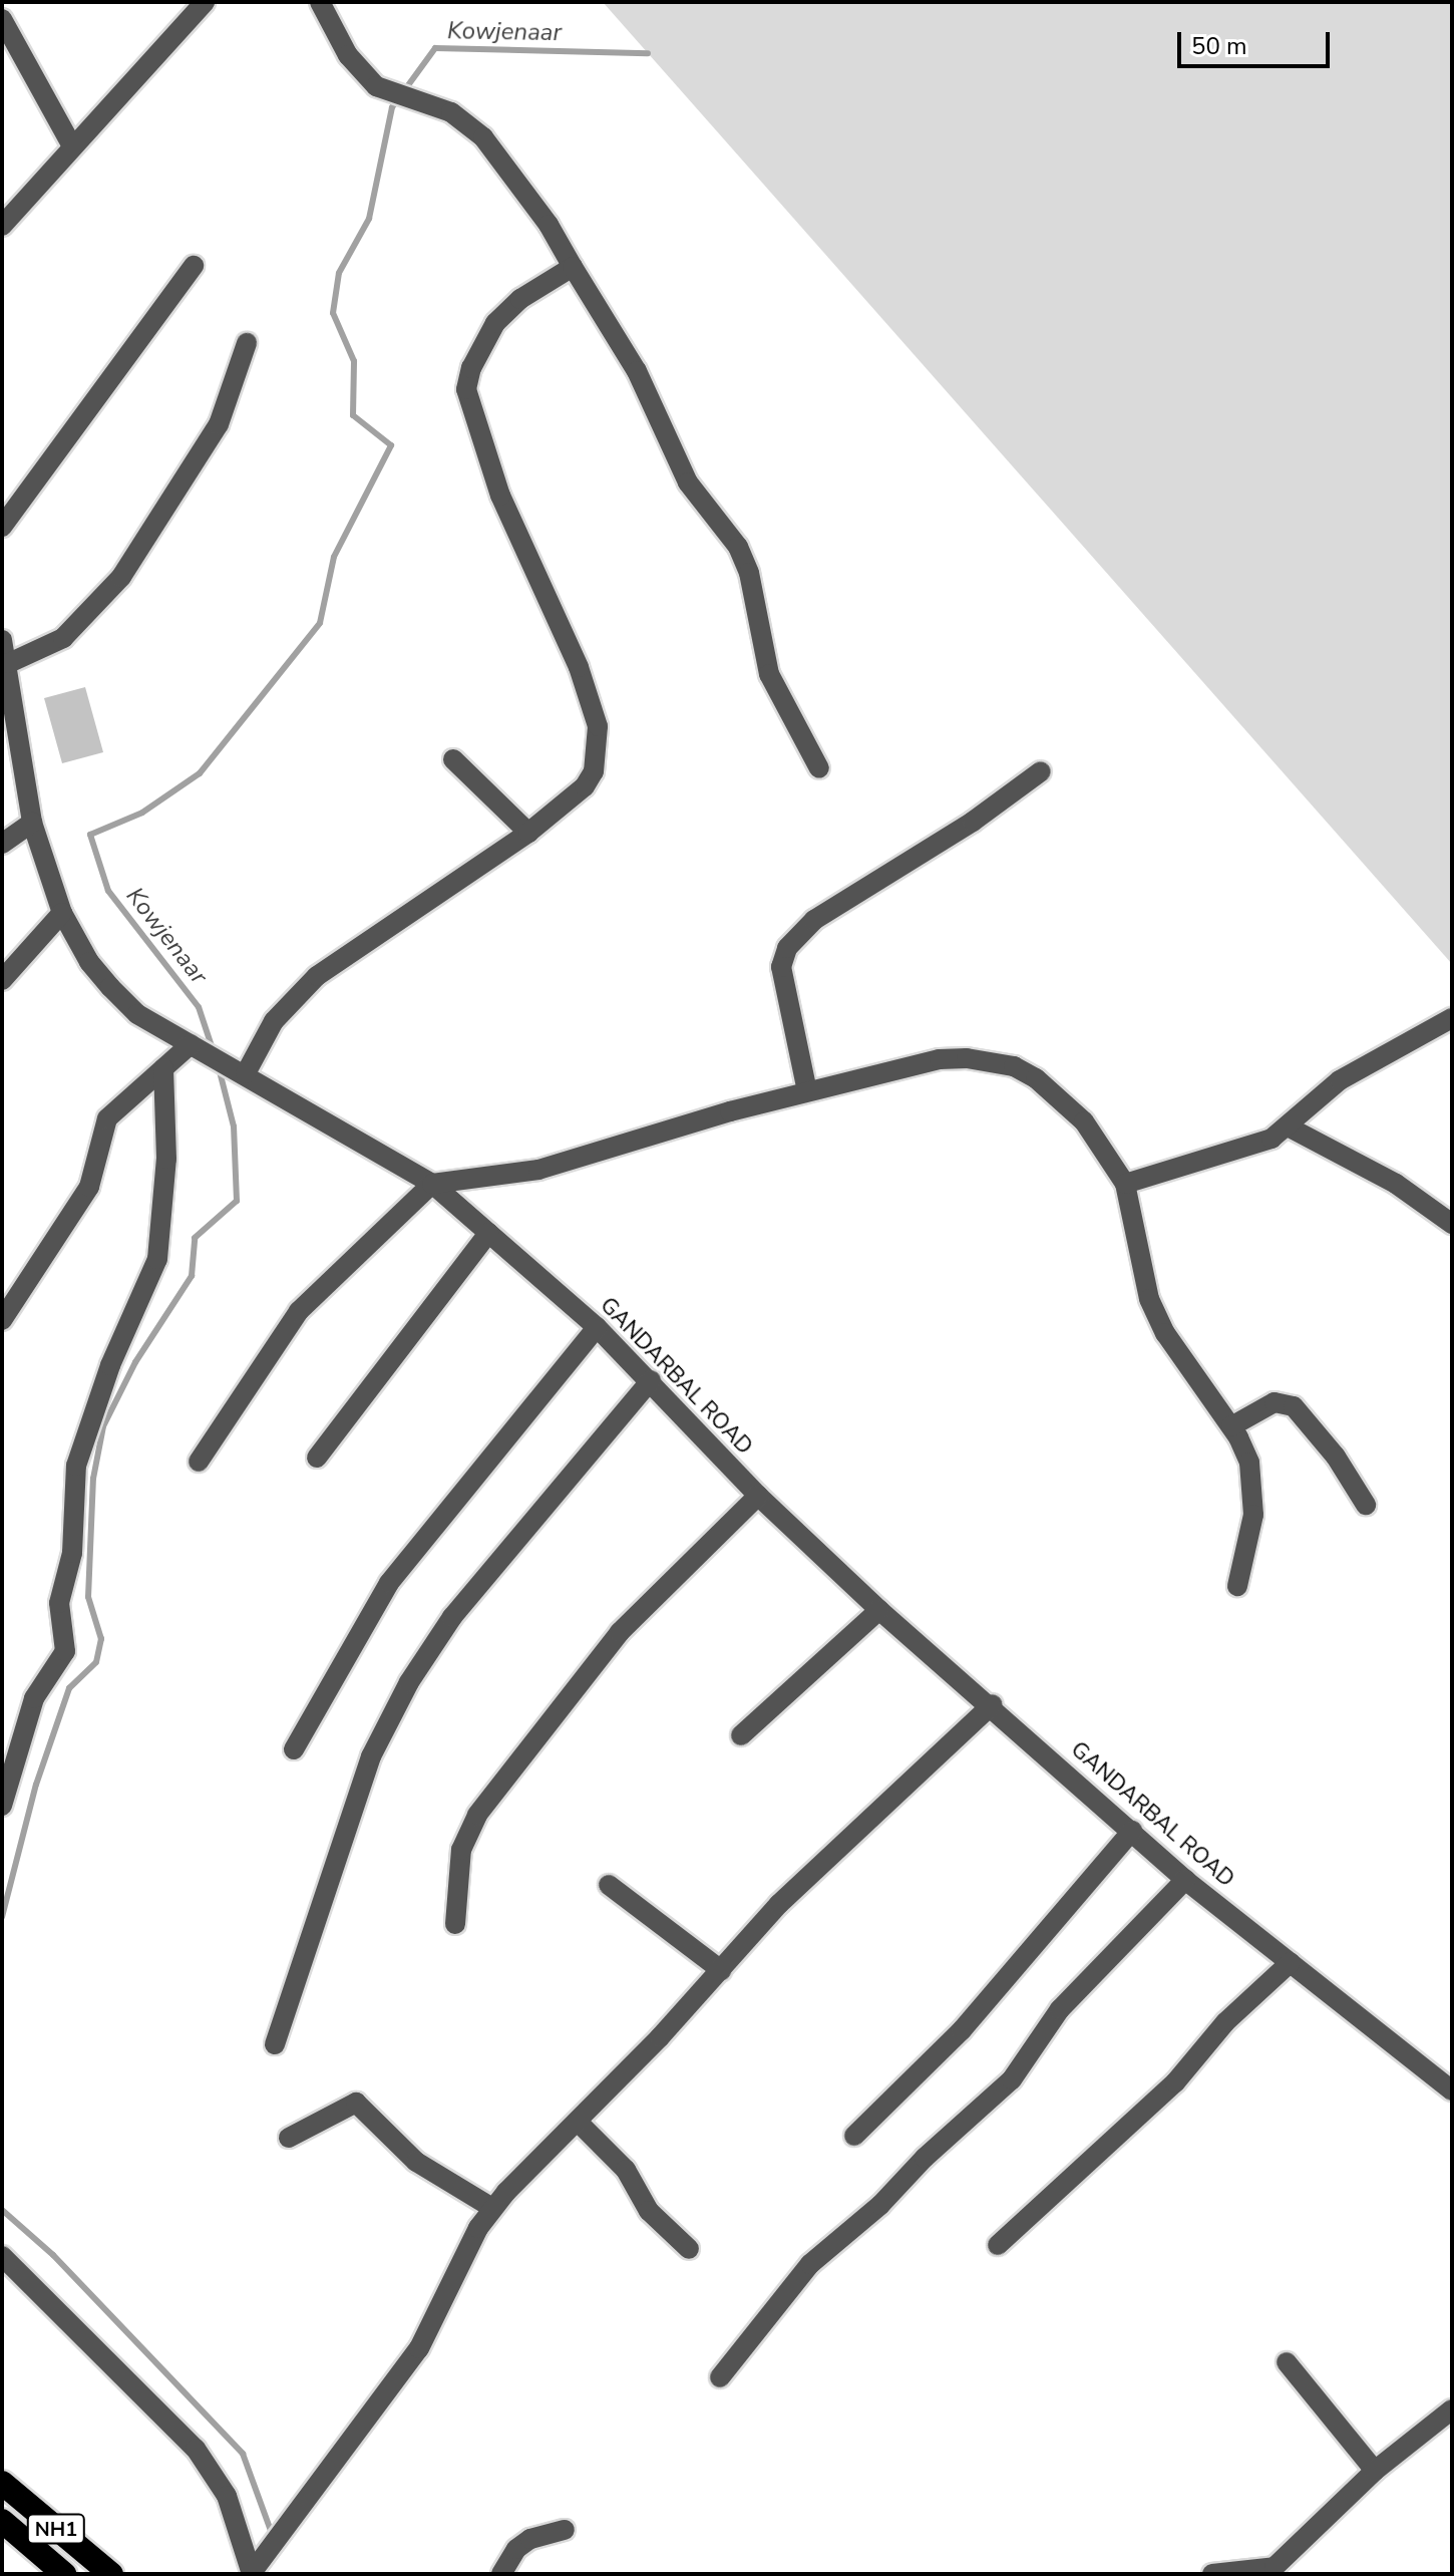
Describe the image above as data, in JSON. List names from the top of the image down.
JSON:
{
  "streets": {
    "highway": ["NH1"],
    "street": ["GANDARBAL ROAD"]
  },
  "water": ["Kowjenaar"],
  "scale_bar": "50 m"
}
